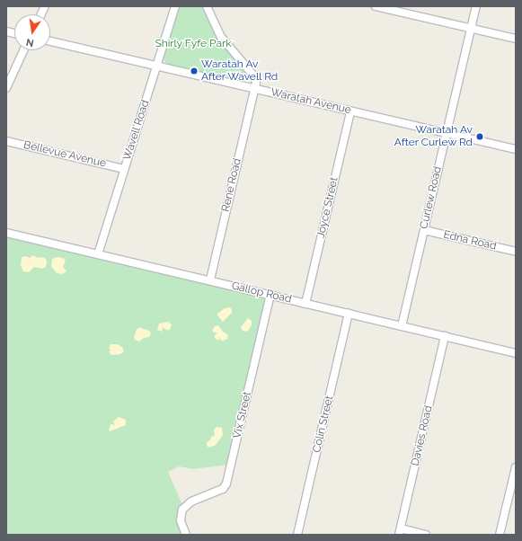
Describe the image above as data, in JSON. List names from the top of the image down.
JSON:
{
  "streets": {
    "street": [
      "Waratah Avenue",
      "Wavell Road",
      "Bellevue Avenue",
      "Rene Road",
      "Curlew Road",
      "Joyce Street",
      "Edna Road",
      "Gallop Road",
      "Vix Street",
      "Colin Street",
      "Davies Road"
    ]
  },
  "crossings": [
    ["Waratah Avenue", "Wavell Road"],
    ["Waratah Avenue", "Rene Road"],
    ["Waratah Avenue", "Curlew Road"],
    ["Waratah Avenue", "Joyce Street"],
    ["Wavell Road", "Bellevue Avenue"],
    ["Wavell Road", "Gallop Road"],
    ["Rene Road", "Gallop Road"],
    ["Curlew Road", "Edna Road"],
    ["Curlew Road", "Gallop Road"],
    ["Joyce Street", "Gallop Road"],
    ["Gallop Road", "Vix Street"],
    ["Gallop Road", "Colin Street"],
    ["Gallop Road", "Davies Road"]
  ],
  "parks": ["Shirly Fyfe Park"],
  "places": ["Waratah Av After Wavell Rd", "Waratah Av After Curlew Rd"],
  "north": "bottom"
}
